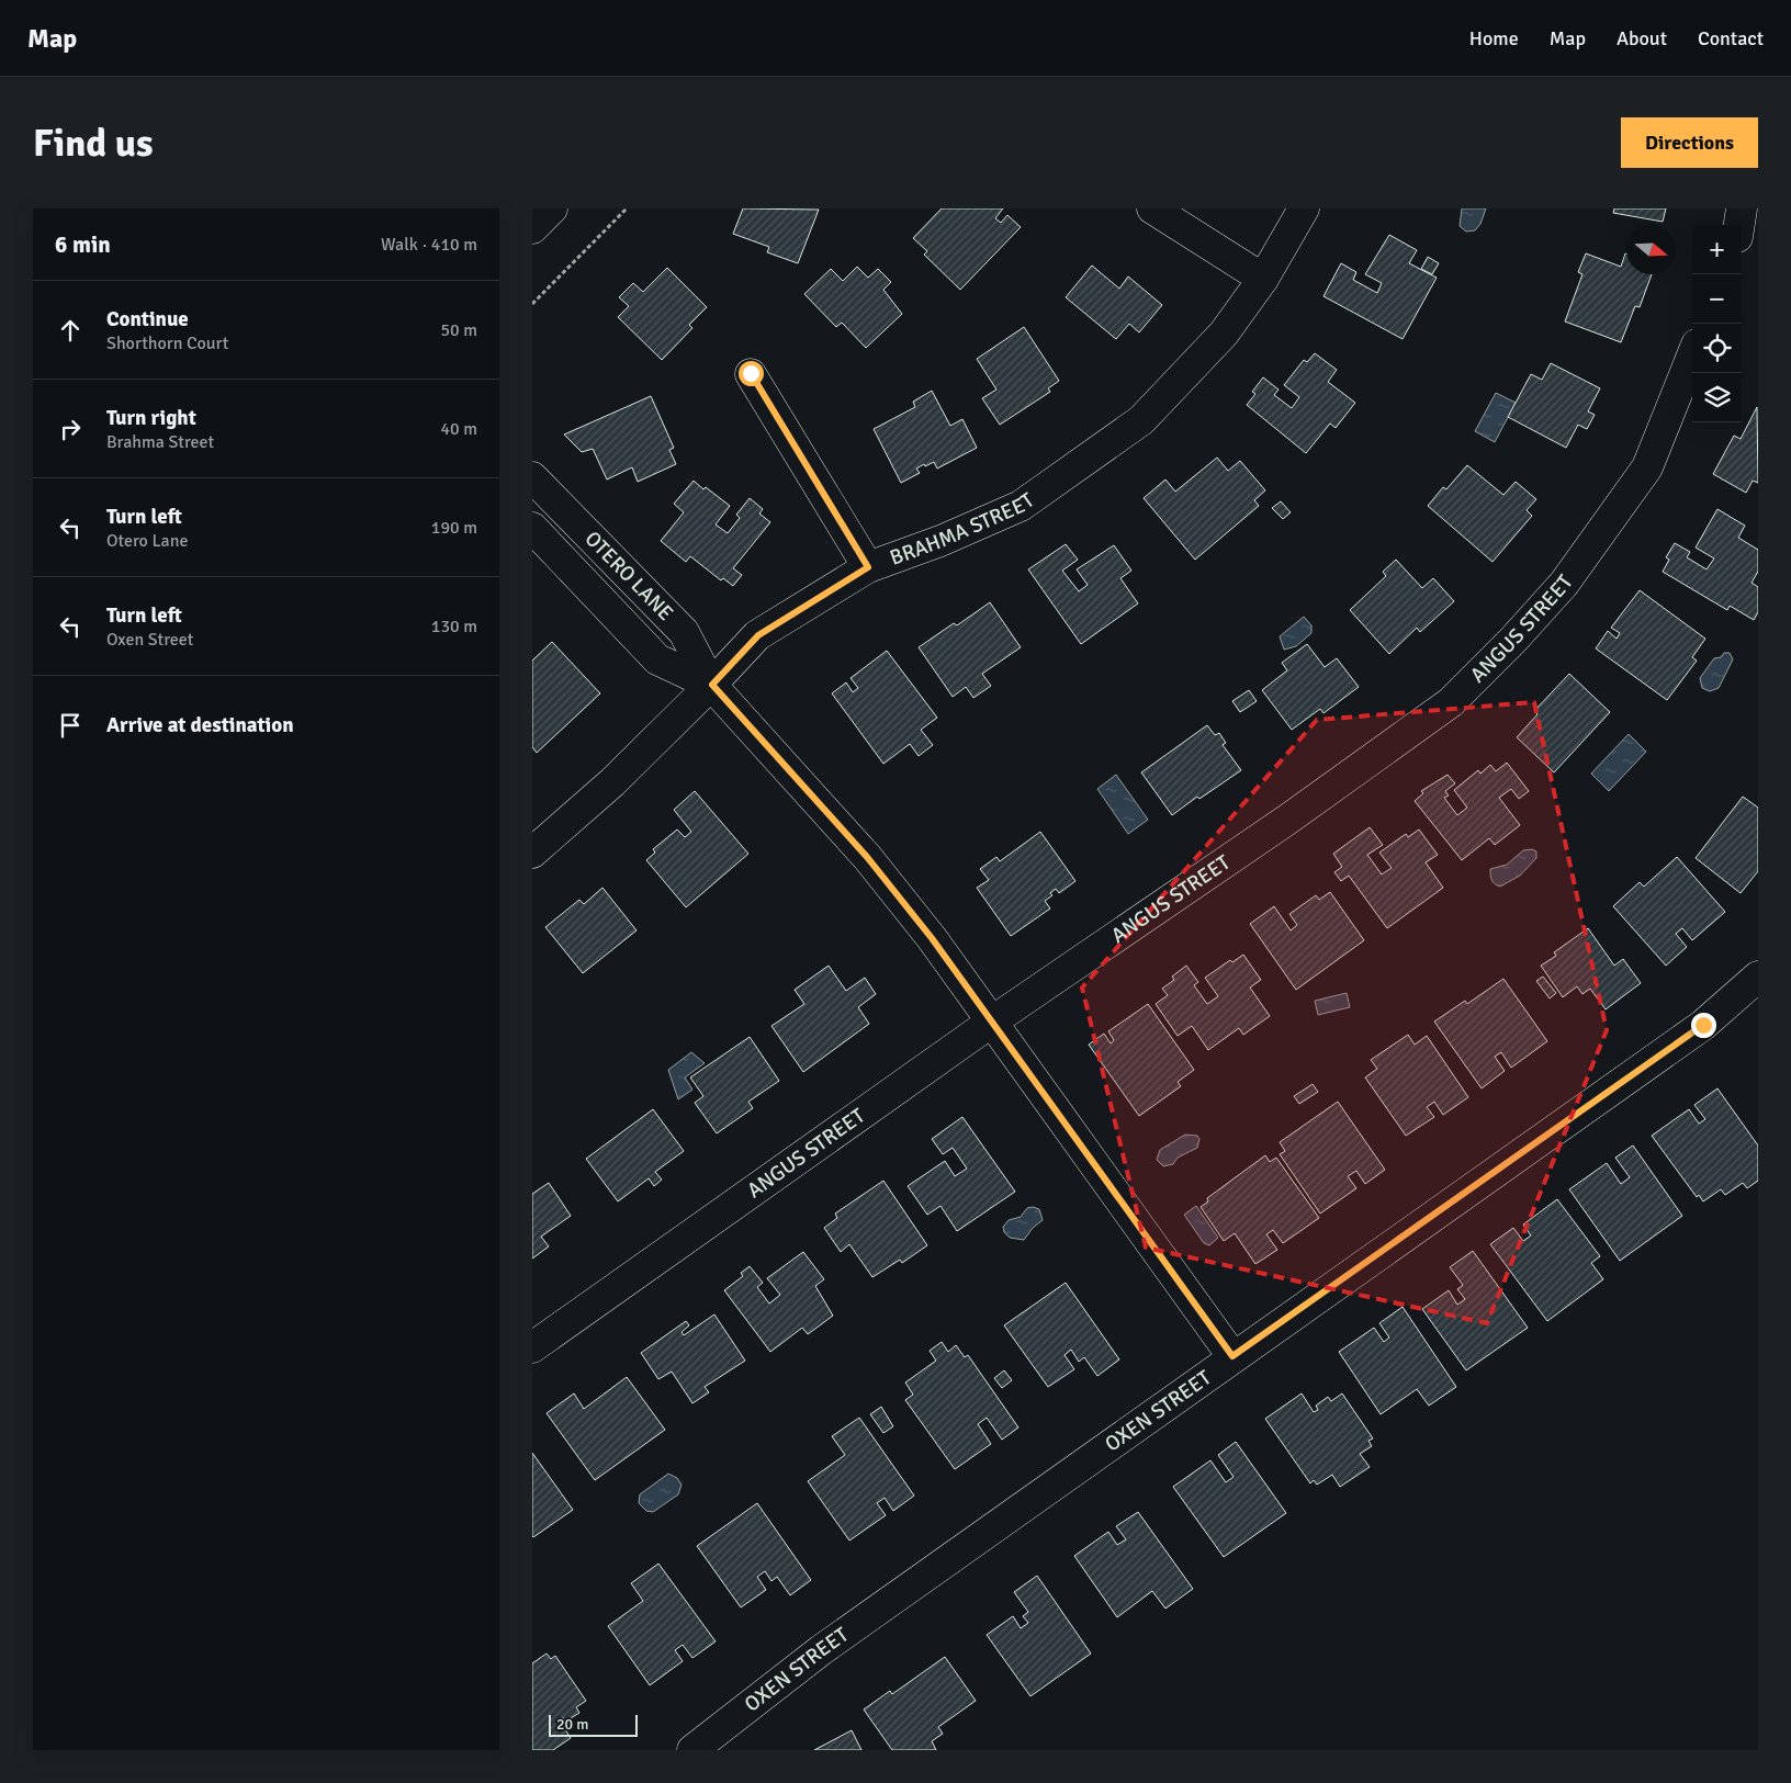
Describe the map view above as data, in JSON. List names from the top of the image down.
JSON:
{
  "streets": {
    "street": [
      "BRAHMA STREET",
      "OTERO LANE",
      "ANGUS STREET",
      "OXEN STREET"
    ]
  },
  "crossings": [
    ["BRAHMA STREET", "OTERO LANE"],
    ["OTERO LANE", "ANGUS STREET"],
    ["OTERO LANE", "OXEN STREET"]
  ],
  "scale_bar": "20 m",
  "north": "right",
  "page": {
    "header": "Map",
    "nav": [
      "Home",
      "Map",
      "About",
      "Contact"
    ],
    "buttons": "Directions",
    "title": "Find us",
    "heading": ["6 min", "Walk · 410 m"],
    "map_buttons": ["+", "−"],
    "list": [
      ["Continue", "Shorthorn Court", "50 m"],
      ["Turn right", "Brahma Street", "40 m"],
      ["Turn left", "Otero Lane", "190 m"],
      ["Turn left", "Oxen Street", "130 m"],
      "Arrive at destination"
    ],
    "scale": "20 m"
  }
}
